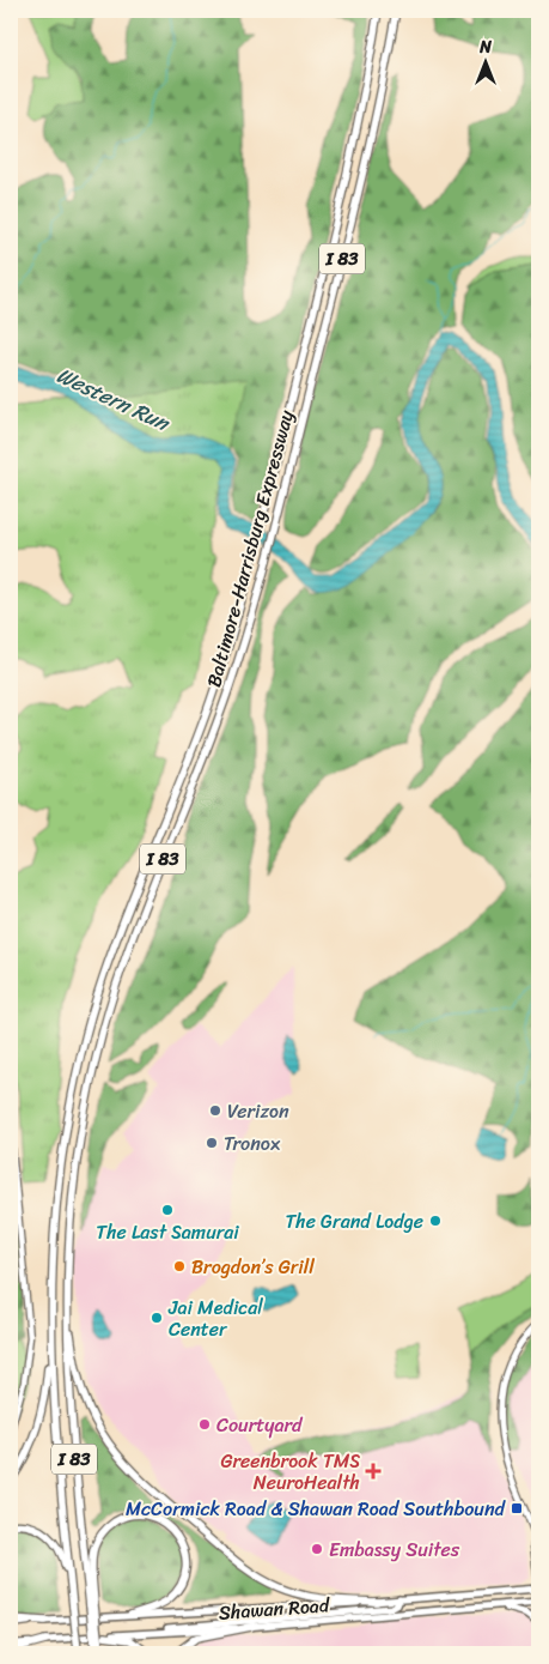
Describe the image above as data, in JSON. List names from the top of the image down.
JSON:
{
  "streets": {
    "highway": ["I 83", "Baltimore-Harrisburg Expressway"],
    "main road": ["Shawan Road"]
  },
  "water": ["Western Run"],
  "places": {
    "other": [
      "Verizon",
      "Tronox",
      "The Last Samurai",
      "The Grand Lodge",
      "Brogdon’s Grill",
      "Jai Medical Center",
      "Courtyard",
      "Embassy Suites"
    ],
    "health": ["Greenbrook TMS NeuroHealth"],
    "transit": ["McCormick Road & Shawan Road Southbound"]
  },
  "north": "top"
}
